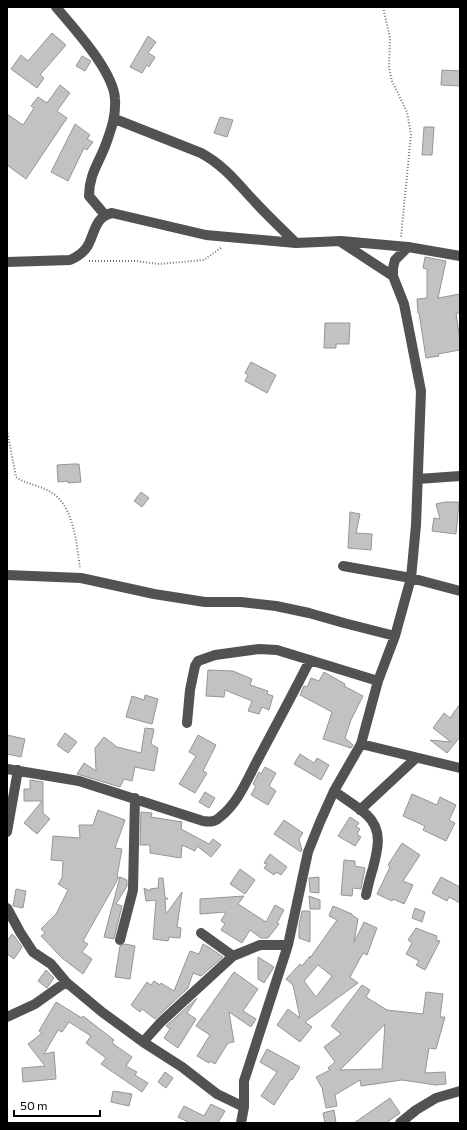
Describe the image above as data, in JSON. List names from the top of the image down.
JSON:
{
  "scale_bar": "50 m"
}
